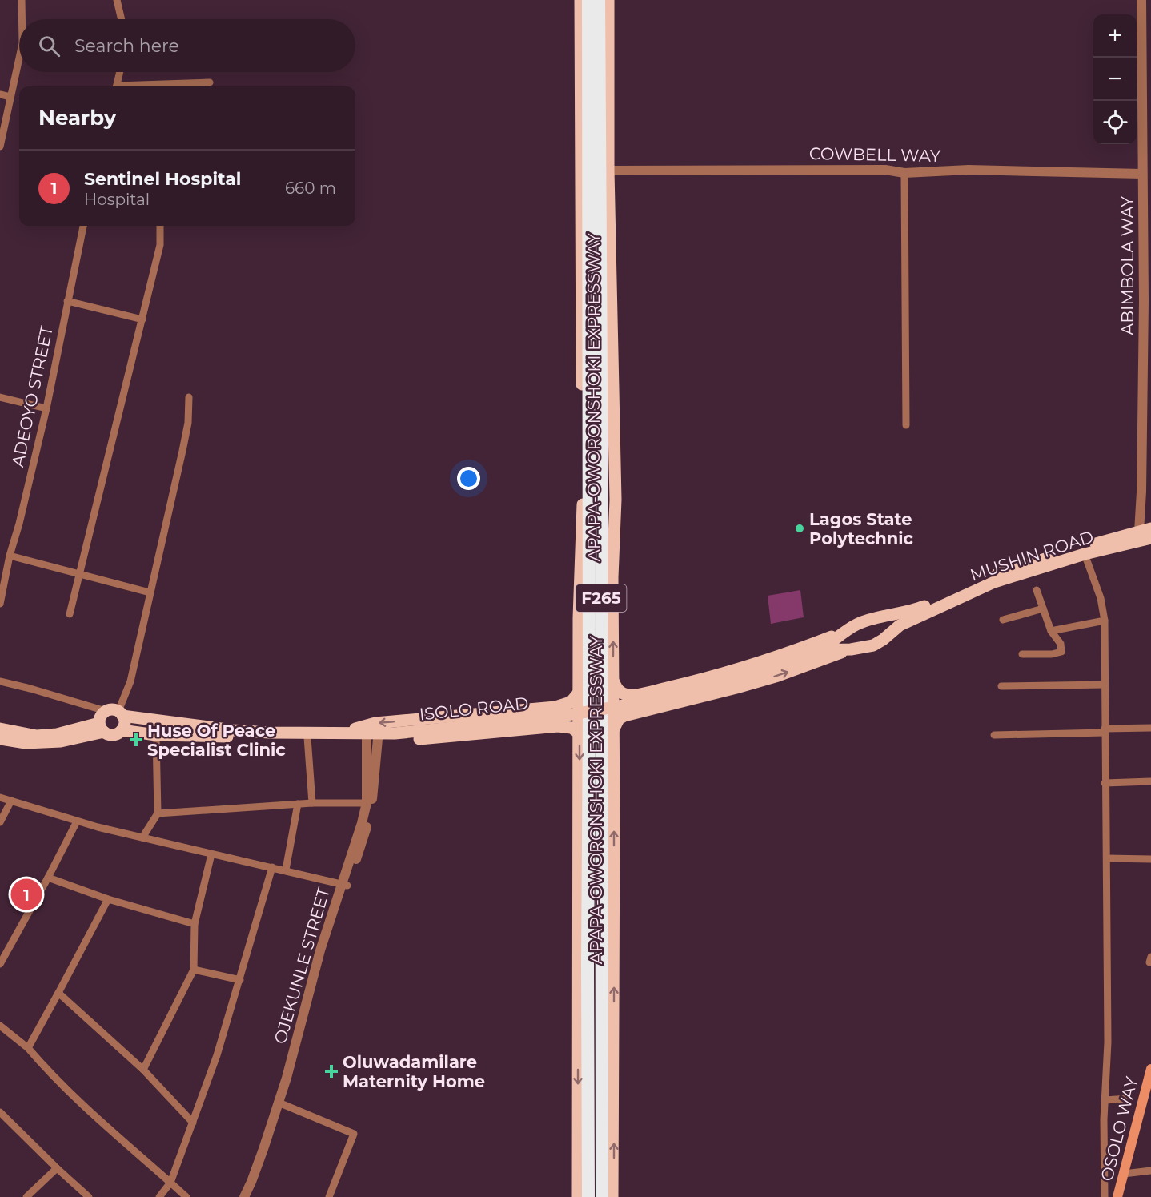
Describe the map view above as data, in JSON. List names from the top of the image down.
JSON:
{
  "streets": {
    "highway": ["APAPA-OWORONSHOKI EXPRESSWAY", "F265"],
    "main road": ["MUSHIN ROAD", "ISOLO ROAD", "OSOLO WAY"],
    "street": [
      "COWBELL WAY",
      "ABIMBOLA WAY",
      "ADEOYO STREET",
      "OJEKUNLE STREET"
    ]
  },
  "crossings": [
    ["COWBELL WAY", "ABIMBOLA WAY"],
    ["COWBELL WAY", "APAPA-OWORONSHOKI EXPRESSWAY"],
    ["ABIMBOLA WAY", "MUSHIN ROAD"]
  ],
  "places": {
    "other": ["Lagos State Polytechnic"],
    "health": ["Huse Of Peace Specialist Clinic", "Oluwadamilare Maternity Home"]
  },
  "page": {
    "map_buttons": ["+", "−"],
    "search": "Search here",
    "heading": "Nearby",
    "list": [
      {
        "mark": "1",
        "name": "Sentinel Hospital",
        "note": "Hospital",
        "value": "660 m"
      }
    ],
    "pins": "1"
  }
}
